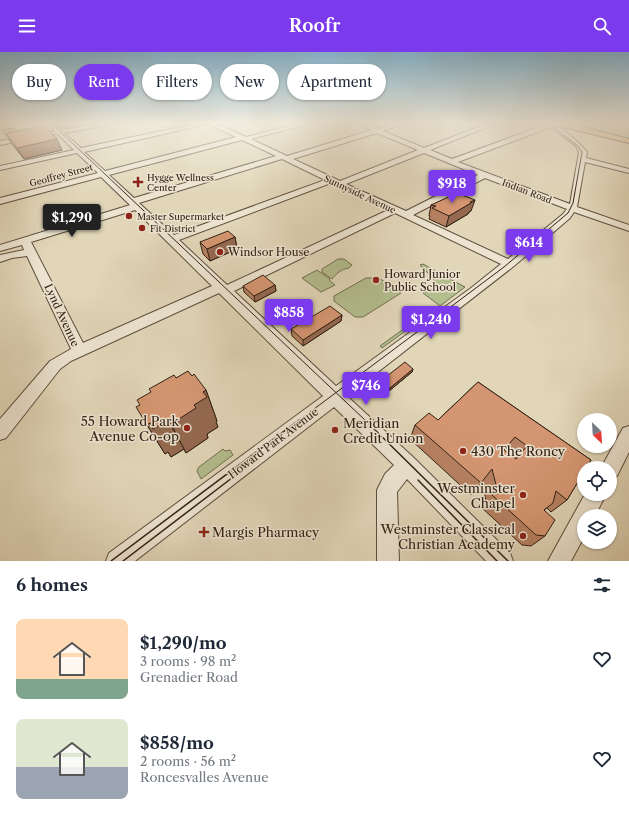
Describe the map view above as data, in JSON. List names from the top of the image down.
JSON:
{
  "streets": {
    "street": [
      "Geoffrey Street",
      "Indian Road",
      "Sunnyside Avenue",
      "Lynd Avenue",
      "Howard Park Avenue"
    ]
  },
  "crossings": [
    ["Indian Road", "Howard Park Avenue"],
    ["Sunnyside Avenue", "Howard Park Avenue"]
  ],
  "places": {
    "health": ["Hygge Wellness Center", "Margis Pharmacy"],
    "other": [
      "Master Supermarket",
      "Fit District",
      "Windsor House",
      "Howard Junior Public School",
      "55 Howard Park Avenue Co-op",
      "Meridian Credit Union",
      "430 The Roncy",
      "Westminster Chapel",
      "Westminster Classical Christian Academy"
    ]
  },
  "north": "bottom right",
  "page": {
    "header": "Roofr",
    "chip": [
      "Buy",
      "Rent",
      "Filters",
      "New",
      "Apartment"
    ],
    "price": [
      "$918",
      "$1,290",
      "$614",
      "$858",
      "$1,240",
      "$746"
    ],
    "heading": "6 homes",
    "list": [
      {
        "name": "$1,290/mo",
        "note": "3 rooms · 98 m² · Grenadier Road"
      },
      {
        "name": "$858/mo",
        "note": "2 rooms · 56 m² · Roncesvalles Avenue"
      }
    ]
  }
}
